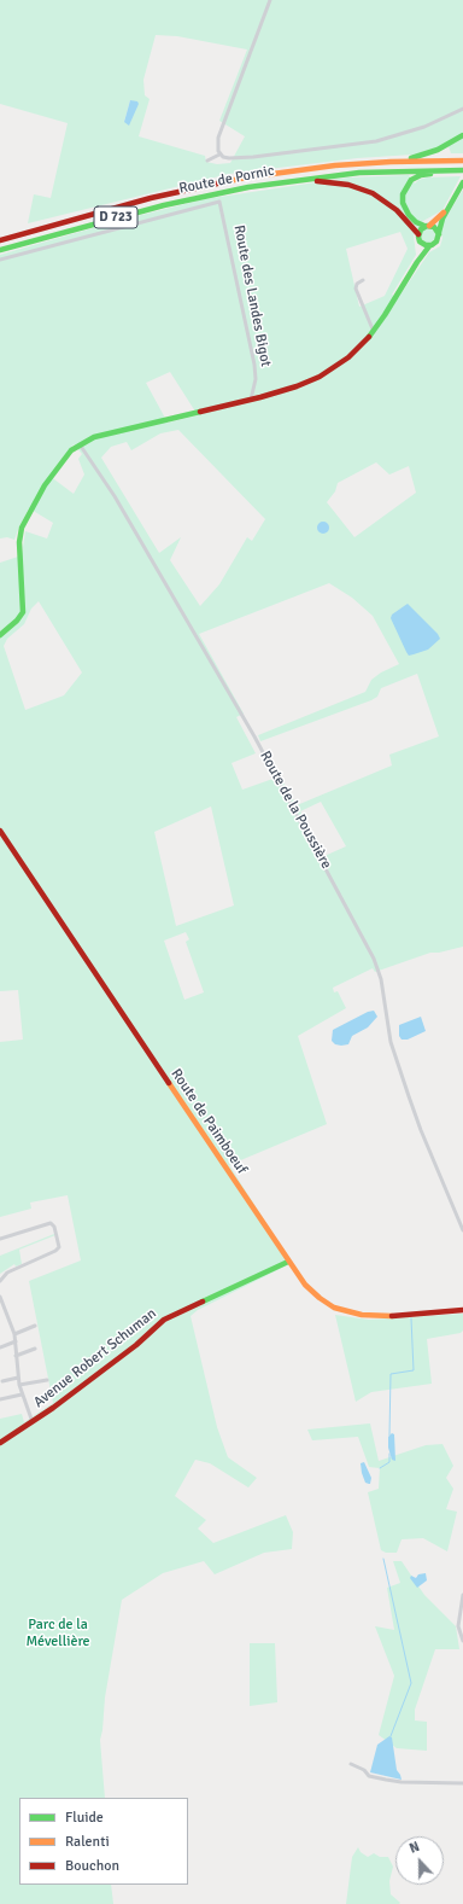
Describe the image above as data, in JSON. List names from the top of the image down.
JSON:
{
  "streets": {
    "main road": [
      "Route de Pornic",
      "D 723",
      "Route de Paimboeuf",
      "Avenue Robert Schuman"
    ],
    "street": ["Route des Landes Bigot", "Route de la Poussière"]
  },
  "crossings": [
    ["Route de Paimboeuf", "Avenue Robert Schuman"]
  ],
  "parks": ["Parc de la Mévellière"],
  "legend": ["Fluide", "Ralenti", "Bouchon"],
  "north": "top"
}
